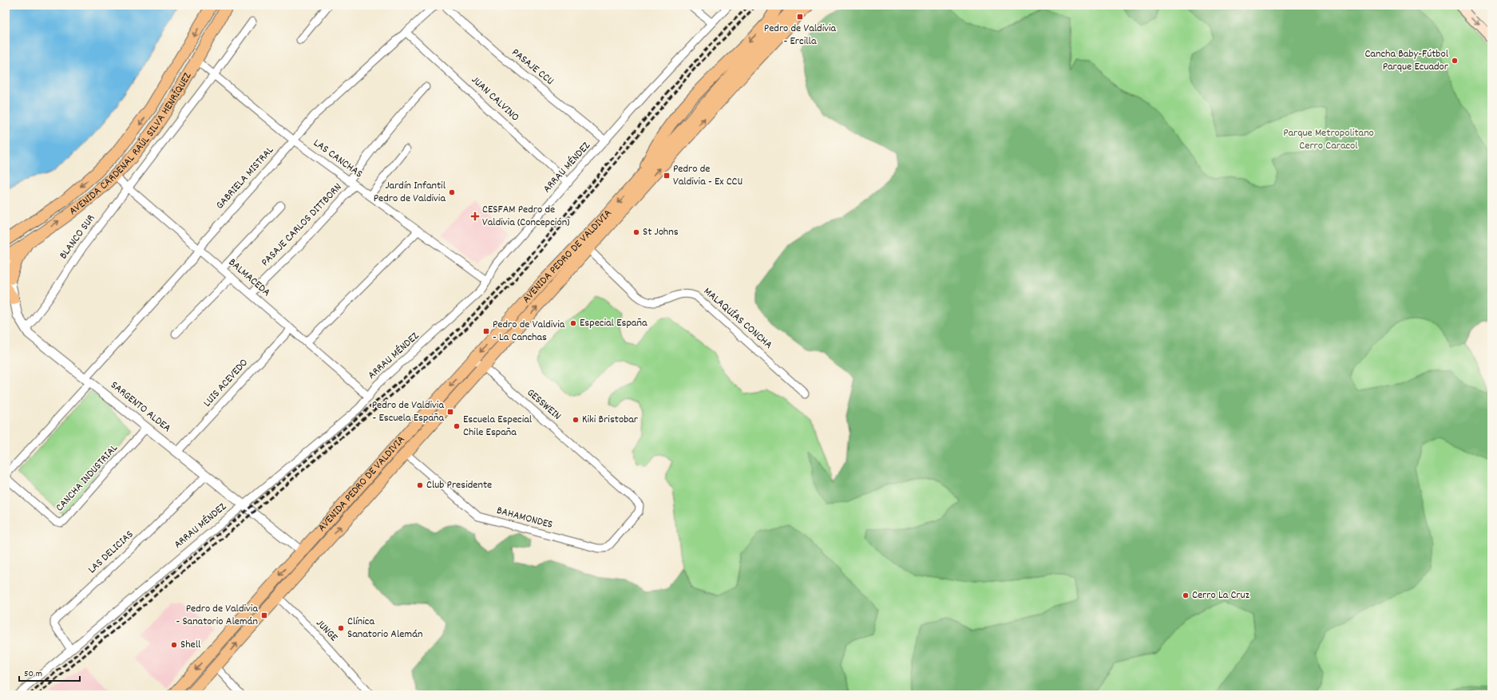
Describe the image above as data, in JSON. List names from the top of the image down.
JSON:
{
  "streets": {
    "main road": ["AVENIDA CARDENAL RAÚL SILVA HENRÍQUEZ", "AVENIDA PEDRO DE VALDIVIA"],
    "street": [
      "PASAJE CCU",
      "JUAN CALVINO",
      "LAS CANCHAS",
      "ARRAU MÉNDEZ",
      "GABRIELA MISTRAL",
      "PASAJE CARLOS DITTBORN",
      "BLANCO SUR",
      "BALMACEDA",
      "MALAQUÍAS CONCHA",
      "LUIS ACEVEDO",
      "GESSWEIN",
      "SARGENTO ALDEA",
      "CANCHA INDUSTRIAL",
      "BAHAMONDES",
      "LAS DELICIAS",
      "JUNGE"
    ]
  },
  "crossings": [
    ["PASAJE CCU", "ARRAU MÉNDEZ"],
    ["JUAN CALVINO", "ARRAU MÉNDEZ"],
    ["JUAN CALVINO", "GABRIELA MISTRAL"],
    ["AVENIDA CARDENAL RAÚL SILVA HENRÍQUEZ", "LAS CANCHAS"],
    ["AVENIDA CARDENAL RAÚL SILVA HENRÍQUEZ", "BALMACEDA"],
    ["LAS CANCHAS", "ARRAU MÉNDEZ"],
    ["LAS CANCHAS", "GABRIELA MISTRAL"],
    ["LAS CANCHAS", "PASAJE CARLOS DITTBORN"],
    ["LAS CANCHAS", "BLANCO SUR"],
    ["ARRAU MÉNDEZ", "BALMACEDA"],
    ["ARRAU MÉNDEZ", "SARGENTO ALDEA"],
    ["ARRAU MÉNDEZ", "LAS DELICIAS"],
    ["GABRIELA MISTRAL", "BALMACEDA"],
    ["GABRIELA MISTRAL", "SARGENTO ALDEA"],
    ["GABRIELA MISTRAL", "CANCHA INDUSTRIAL"],
    ["PASAJE CARLOS DITTBORN", "BALMACEDA"],
    ["BLANCO SUR", "BALMACEDA"],
    ["BLANCO SUR", "SARGENTO ALDEA"],
    ["AVENIDA PEDRO DE VALDIVIA", "MALAQUÍAS CONCHA"],
    ["AVENIDA PEDRO DE VALDIVIA", "GESSWEIN"],
    ["AVENIDA PEDRO DE VALDIVIA", "SARGENTO ALDEA"],
    ["AVENIDA PEDRO DE VALDIVIA", "BAHAMONDES"],
    ["AVENIDA PEDRO DE VALDIVIA", "JUNGE"],
    ["BALMACEDA", "LUIS ACEVEDO"],
    ["LUIS ACEVEDO", "SARGENTO ALDEA"],
    ["GESSWEIN", "BAHAMONDES"],
    ["SARGENTO ALDEA", "CANCHA INDUSTRIAL"],
    ["SARGENTO ALDEA", "LAS DELICIAS"]
  ],
  "parks": ["Parque Metropolitano Cerro Caracol"],
  "places": {
    "transit": [
      "Pedro de Valdivia - Ercilla",
      "Pedro de Valdivia - Ex CCU",
      "Pedro de Valdivia - La Canchas",
      "Pedro de Valdivia - Escuela España",
      "Pedro de Valdivia - Sanatorio Alemán"
    ],
    "other": [
      "Cancha Baby-Fútbol Parque Ecuador",
      "Jardín Infantil Pedro de Valdivia",
      "St Johns",
      "Especial España",
      "Kiki Bristobar",
      "Escuela Especial Chile España",
      "Club Presidente",
      "Cerro La Cruz",
      "Clínica Sanatorio Alemán",
      "Shell"
    ],
    "health": ["CESFAM Pedro de Valdivia (Concepción)"]
  },
  "scale_bar": "50 m"
}
